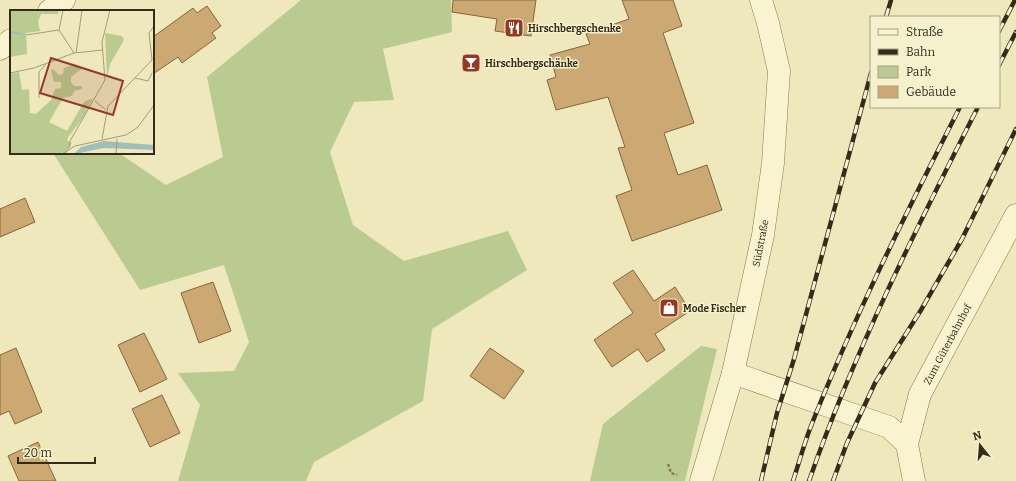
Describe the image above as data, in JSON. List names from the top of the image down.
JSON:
{
  "streets": {
    "street": ["Südstraße", "Zum Güterbahnhof"]
  },
  "places": {
    "restaurant": ["Hirschbergschenke"],
    "bar": ["Hirschbergschänke"],
    "shop": ["Mode Fischer"]
  },
  "legend": [
    "Straße",
    "Bahn",
    "Park",
    "Gebäude"
  ],
  "scale_bar": "20 m",
  "north": "top"
}
